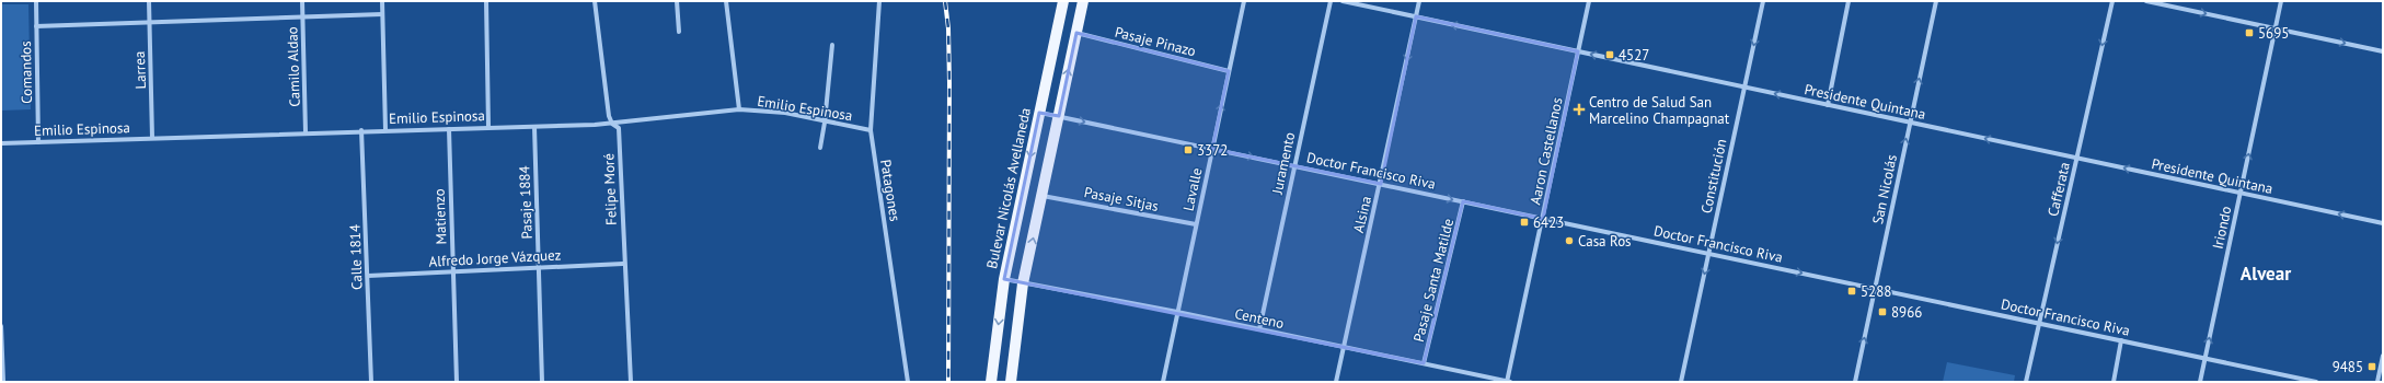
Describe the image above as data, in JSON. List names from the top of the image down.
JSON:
{
  "streets": {
    "main road": ["Bulevar Nicolás Avellaneda"],
    "street": [
      "Pasaje Pinazo",
      "Camilo Aldao",
      "Larrea",
      "Comandos",
      "Presidente Quintana",
      "Emilio Espinosa",
      "Aaron Castellanos",
      "Juramento",
      "Doctor Francisco Riva",
      "Constitución",
      "Felipe Moré",
      "Lavalle",
      "San Nicolás",
      "Cafferata",
      "Patagones",
      "Pasaje Sitjas",
      "Pasaje 1884",
      "Alsina",
      "Matienzo",
      "Iriondo",
      "Calle 1814",
      "Alfredo Jorge Vázquez",
      "Pasaje Santa Matilde",
      "Centeno"
    ]
  },
  "crossings": [
    ["Pasaje Pinazo", "Lavalle"],
    ["Camilo Aldao", "Emilio Espinosa"],
    ["Larrea", "Emilio Espinosa"],
    ["Comandos", "Emilio Espinosa"],
    ["Presidente Quintana", "Aaron Castellanos"],
    ["Presidente Quintana", "Constitución"],
    ["Presidente Quintana", "San Nicolás"],
    ["Presidente Quintana", "Cafferata"],
    ["Presidente Quintana", "Alsina"],
    ["Presidente Quintana", "Iriondo"],
    ["Emilio Espinosa", "Felipe Moré"],
    ["Emilio Espinosa", "Patagones"],
    ["Emilio Espinosa", "Pasaje 1884"],
    ["Emilio Espinosa", "Matienzo"],
    ["Emilio Espinosa", "Calle 1814"],
    ["Aaron Castellanos", "Doctor Francisco Riva"],
    ["Aaron Castellanos", "Centeno"],
    ["Juramento", "Doctor Francisco Riva"],
    ["Juramento", "Centeno"],
    ["Doctor Francisco Riva", "Constitución"],
    ["Doctor Francisco Riva", "Bulevar Nicolás Avellaneda"],
    ["Doctor Francisco Riva", "Lavalle"],
    ["Doctor Francisco Riva", "San Nicolás"],
    ["Doctor Francisco Riva", "Cafferata"],
    ["Doctor Francisco Riva", "Alsina"],
    ["Doctor Francisco Riva", "Iriondo"],
    ["Doctor Francisco Riva", "Pasaje Santa Matilde"],
    ["Bulevar Nicolás Avellaneda", "Centeno"],
    ["Felipe Moré", "Alfredo Jorge Vázquez"],
    ["Lavalle", "Pasaje Sitjas"],
    ["Lavalle", "Centeno"],
    ["Pasaje 1884", "Alfredo Jorge Vázquez"],
    ["Alsina", "Centeno"],
    ["Matienzo", "Alfredo Jorge Vázquez"],
    ["Calle 1814", "Alfredo Jorge Vázquez"],
    ["Pasaje Santa Matilde", "Centeno"]
  ],
  "one_way": [
    "Presidente Quintana",
    "Doctor Francisco Riva",
    "Constitución",
    "San Nicolás",
    "Cafferata",
    "Alsina",
    "Iriondo"
  ],
  "districts": ["Alvear"],
  "places": {
    "transit": [
      "5695",
      "4527",
      "3372",
      "6423",
      "5288",
      "8966",
      "9485"
    ],
    "health": ["Centro de Salud San Marcelino Champagnat"],
    "other": ["Casa Ros"]
  }
}
